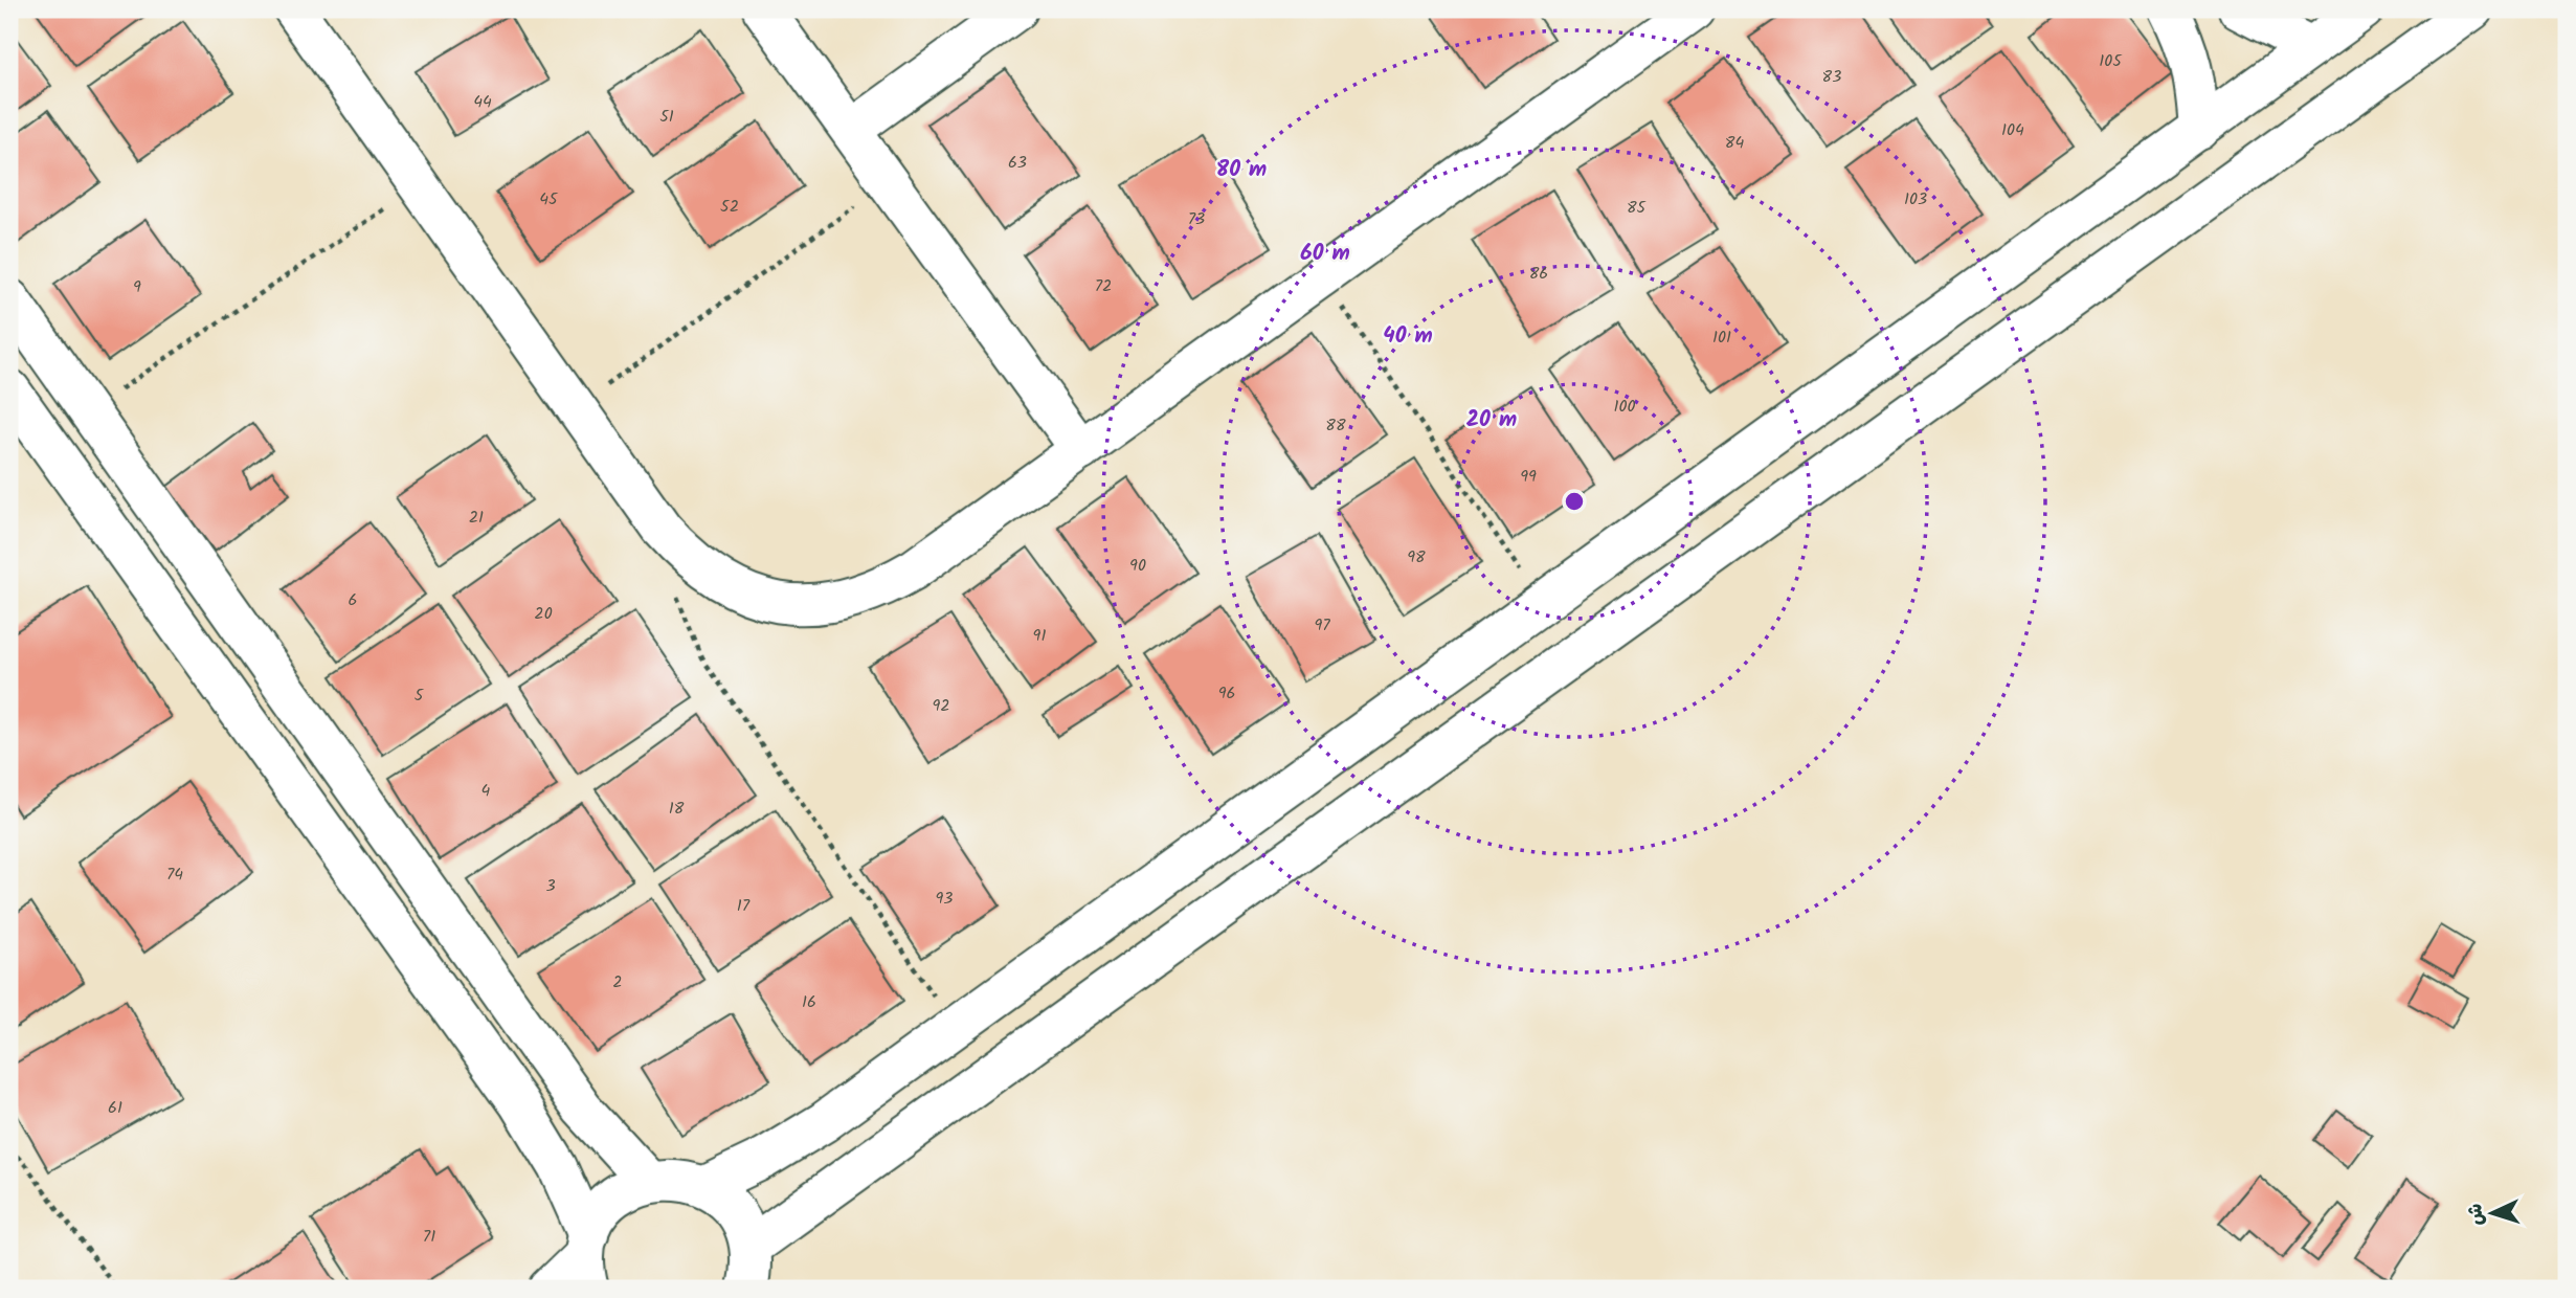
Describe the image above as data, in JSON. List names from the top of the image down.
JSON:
{
  "house_numbers": [
    "105",
    "83",
    "44",
    "51",
    "104",
    "84",
    "63",
    "45",
    "103",
    "52",
    "85",
    "73",
    "86",
    "72",
    "9",
    "101",
    "100",
    "88",
    "99",
    "21",
    "98",
    "90",
    "6",
    "20",
    "97",
    "91",
    "96",
    "5",
    "92",
    "4",
    "18",
    "74",
    "3",
    "93",
    "17",
    "2",
    "16",
    "61",
    "71"
  ],
  "north": "left",
  "rings": [
    "80 m",
    "60 m",
    "40 m",
    "20 m"
  ]
}
